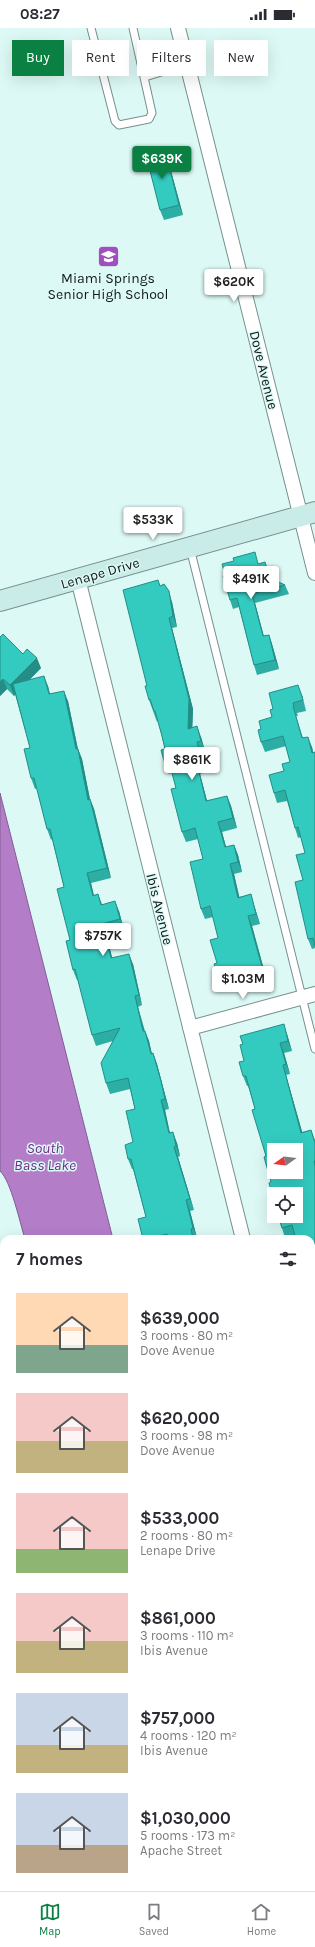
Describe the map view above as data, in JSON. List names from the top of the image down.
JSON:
{
  "streets": {
    "street": ["Dove Avenue", "Lenape Drive", "Ibis Avenue"]
  },
  "crossings": [
    ["Dove Avenue", "Lenape Drive"],
    ["Lenape Drive", "Ibis Avenue"]
  ],
  "water": ["South Bass Lake"],
  "places": {
    "school or university": ["Miami Springs Senior High School"]
  },
  "north": "left",
  "page": {
    "status": "08:27",
    "chip": [
      "Buy",
      "Rent",
      "Filters",
      "New"
    ],
    "price": [
      "$639K",
      "$620K",
      "$533K",
      "$491K",
      "$861K",
      "$757K",
      "$1.03M"
    ],
    "heading": "7 homes",
    "list": [
      {
        "name": "$639,000",
        "note": "3 rooms · 80 m² · Dove Avenue"
      },
      {
        "name": "$620,000",
        "note": "3 rooms · 98 m² · Dove Avenue"
      },
      {
        "name": "$533,000",
        "note": "2 rooms · 80 m² · Lenape Drive"
      },
      {
        "name": "$861,000",
        "note": "3 rooms · 110 m² · Ibis Avenue"
      },
      {
        "name": "$757,000",
        "note": "4 rooms · 120 m² · Ibis Avenue"
      },
      {
        "name": "$1,030,000",
        "note": "5 rooms · 173 m² · Apache Street"
      }
    ],
    "tabs": ["Map", "Saved", "Home"]
  }
}
